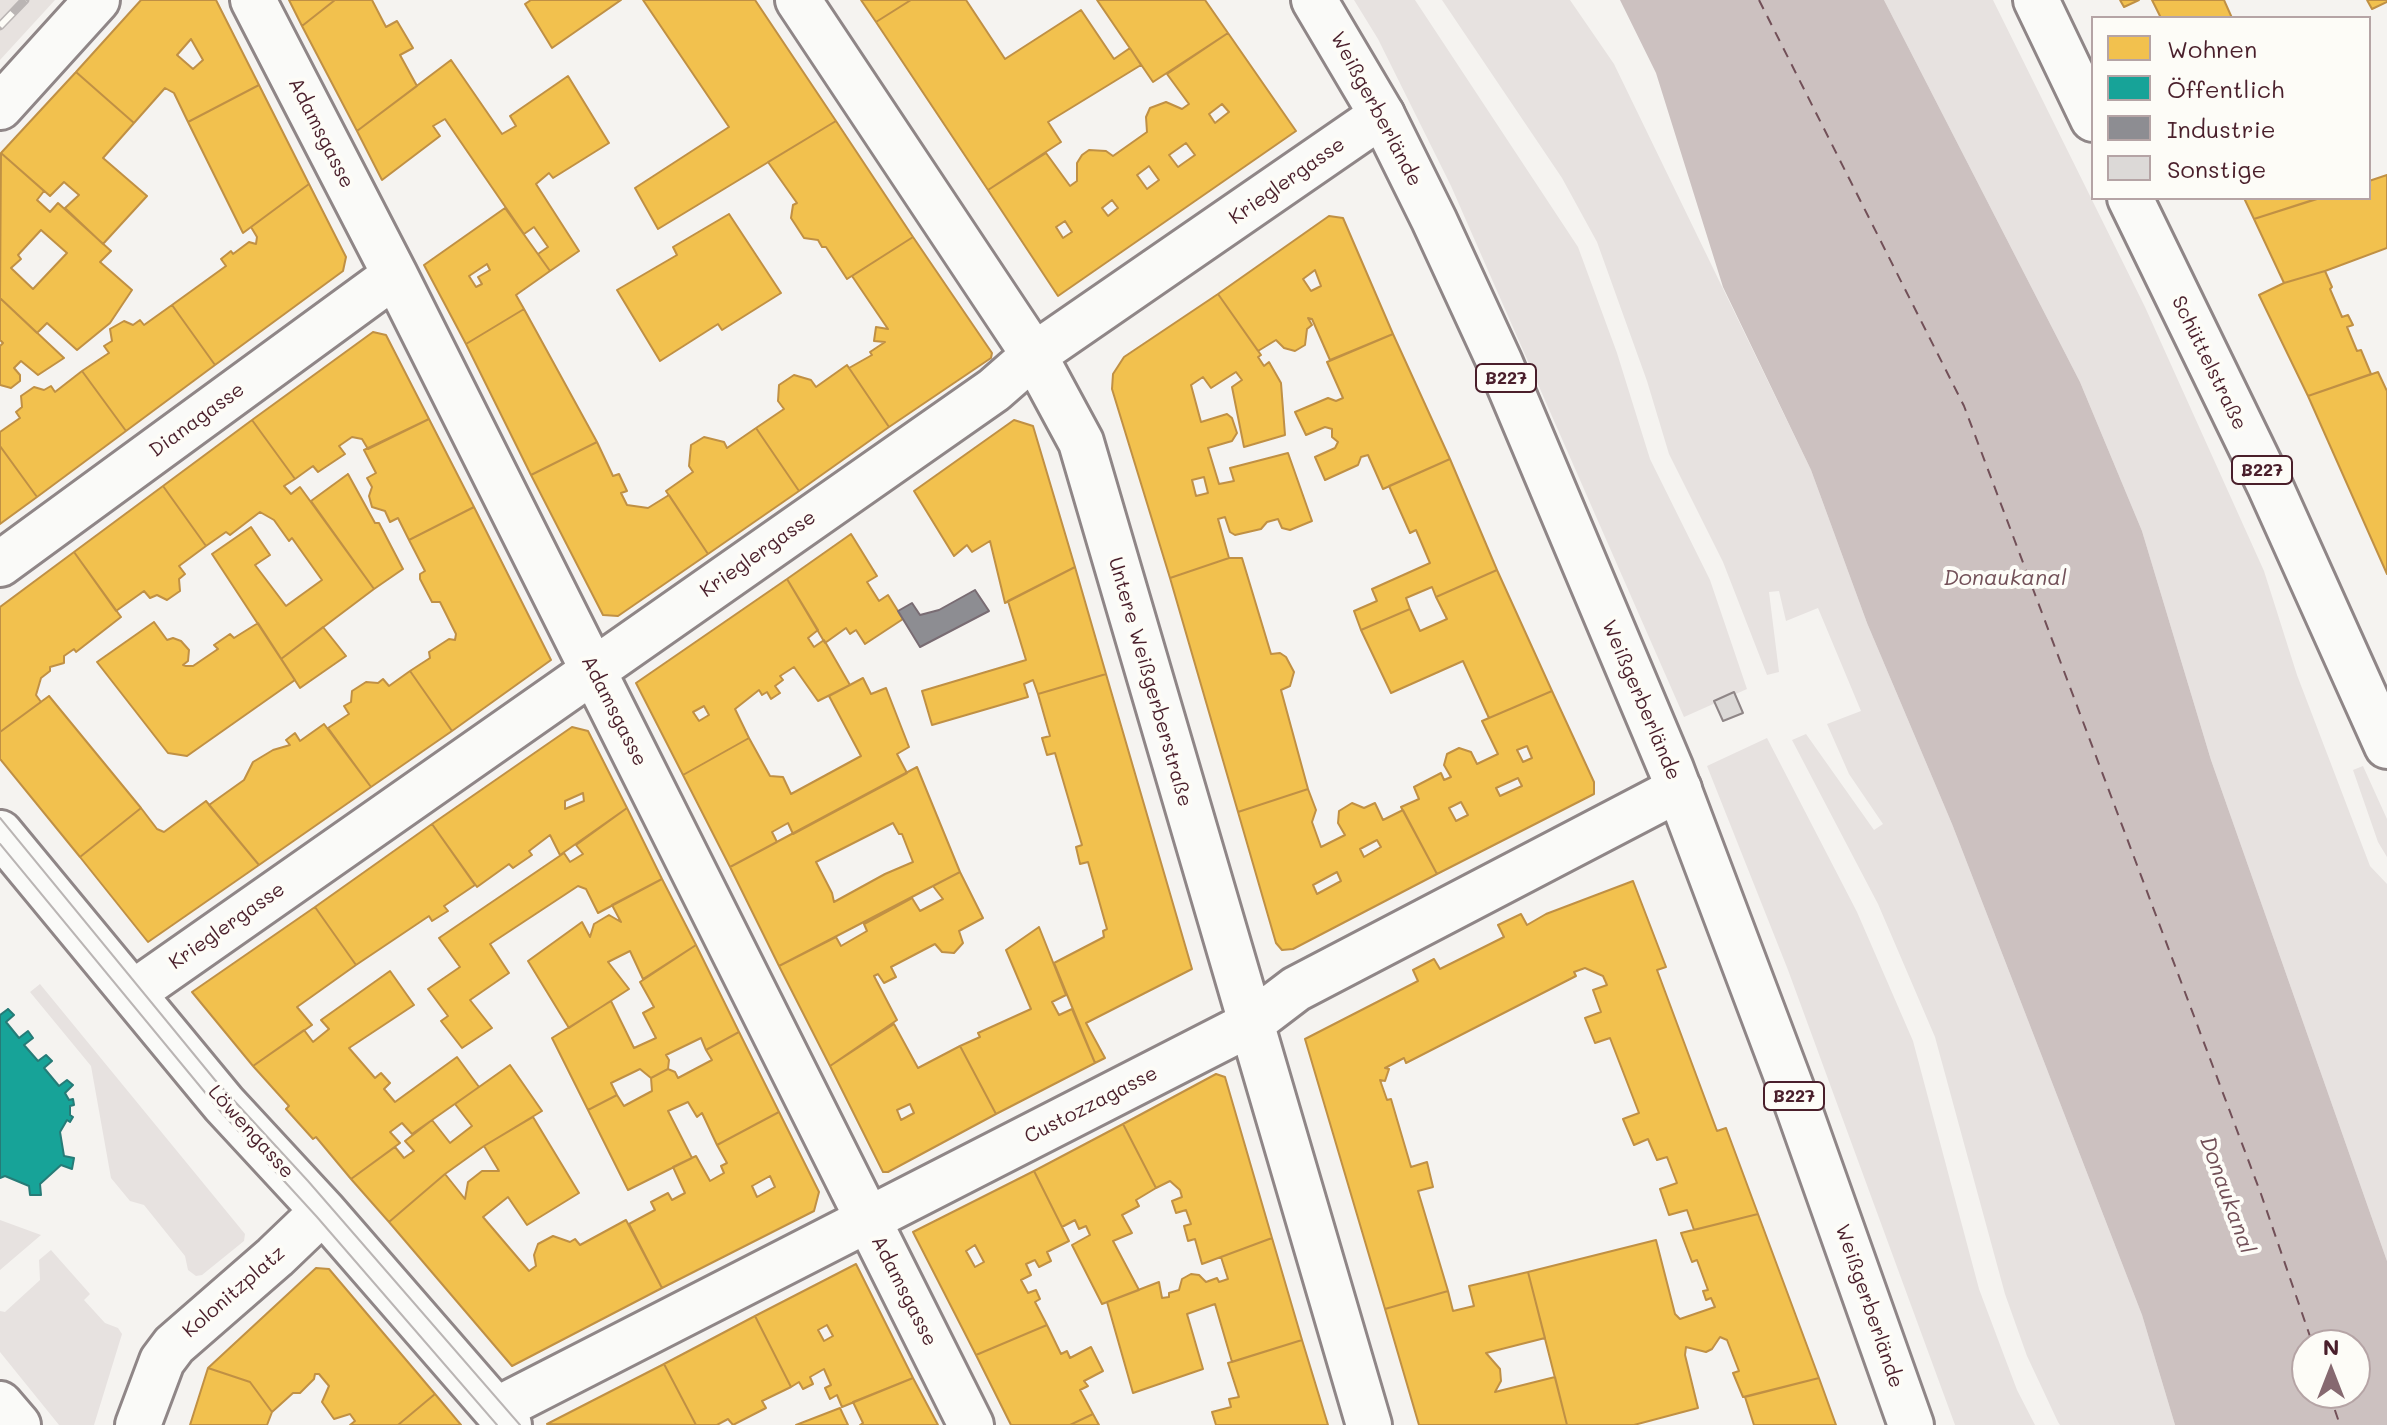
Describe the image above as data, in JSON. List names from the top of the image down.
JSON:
{
  "streets": {
    "street": [
      "Weißgerberlände",
      "Adamsgasse",
      "Krieglergasse",
      "Schüttelstraße",
      "B227",
      "Dianagasse",
      "Untere Weißgerberstraße",
      "Custozzagasse",
      "Löwengasse",
      "Kolonitzplatz"
    ]
  },
  "crossings": [
    ["Weißgerberlände", "Krieglergasse"],
    ["Weißgerberlände", "Custozzagasse"],
    ["Adamsgasse", "Krieglergasse"],
    ["Adamsgasse", "Dianagasse"],
    ["Adamsgasse", "Custozzagasse"],
    ["Krieglergasse", "Untere Weißgerberstraße"],
    ["Krieglergasse", "Löwengasse"],
    ["Untere Weißgerberstraße", "Custozzagasse"],
    ["Custozzagasse", "Löwengasse"],
    ["Löwengasse", "Kolonitzplatz"]
  ],
  "water": ["Donaukanal"],
  "legend": [
    "Wohnen",
    "Öffentlich",
    "Industrie",
    "Sonstige"
  ],
  "north": "top"
}
